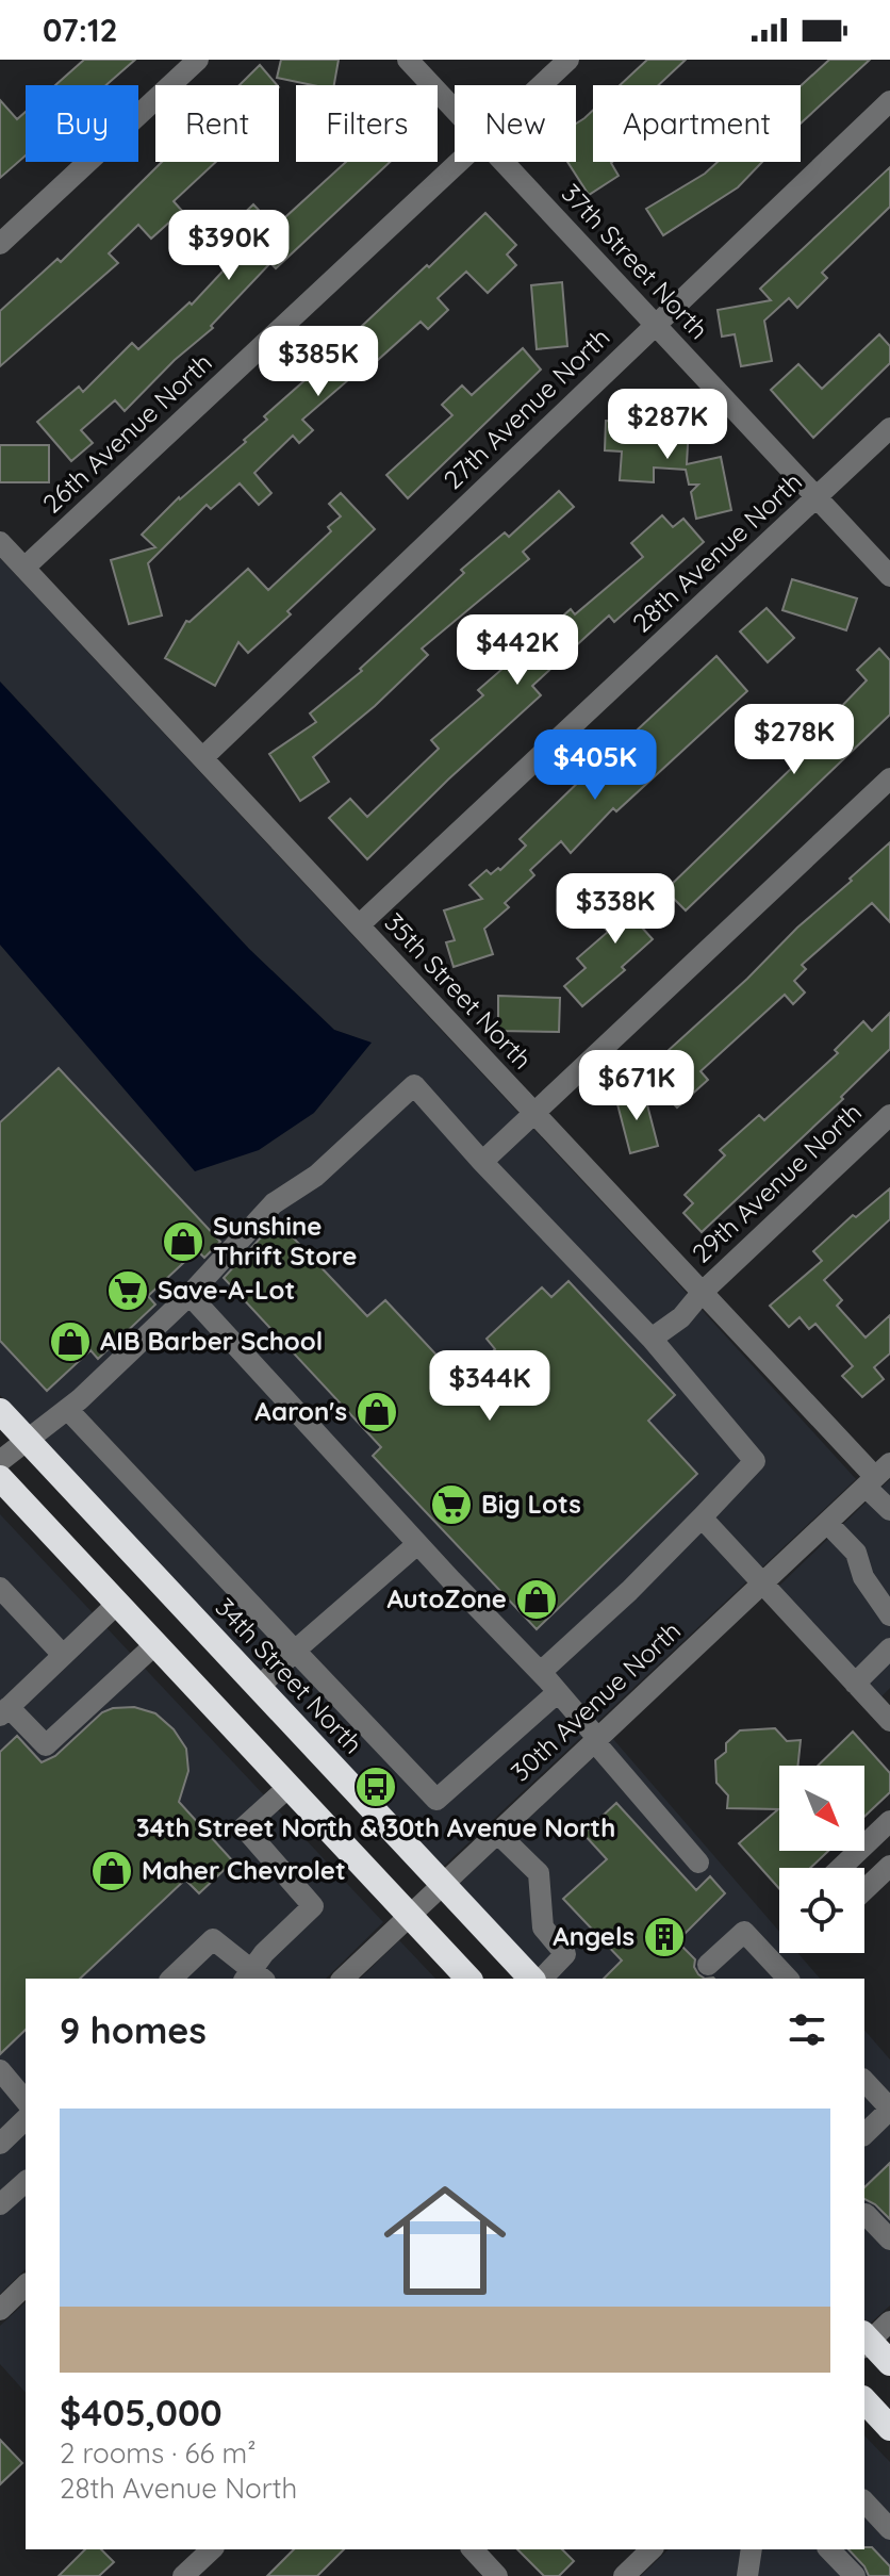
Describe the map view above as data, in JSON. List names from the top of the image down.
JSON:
{
  "streets": {
    "highway": ["34th Street North"],
    "street": [
      "37th Street North",
      "27th Avenue North",
      "26th Avenue North",
      "28th Avenue North",
      "35th Street North",
      "29th Avenue North",
      "30th Avenue North"
    ]
  },
  "crossings": [
    ["37th Street North", "27th Avenue North"],
    ["37th Street North", "28th Avenue North"],
    ["27th Avenue North", "35th Street North"],
    ["26th Avenue North", "35th Street North"],
    ["28th Avenue North", "35th Street North"],
    ["35th Street North", "29th Avenue North"],
    ["35th Street North", "30th Avenue North"],
    ["34th Street North", "30th Avenue North"]
  ],
  "places": {
    "shop": [
      "Sunshine Thrift Store",
      "AIB Barber School",
      "Aaron's",
      "AutoZone",
      "Maher Chevrolet"
    ],
    "supermarket": ["Save-A-Lot", "Big Lots"],
    "bus stop": ["34th Street North & 30th Avenue North"],
    "building": ["Angels"]
  },
  "north": "bottom right",
  "page": {
    "status": "07:12",
    "chip": [
      "Buy",
      "Rent",
      "Filters",
      "New",
      "Apartment"
    ],
    "price": [
      "$390K",
      "$385K",
      "$287K",
      "$442K",
      "$278K",
      "$405K",
      "$338K",
      "$671K",
      "$344K"
    ],
    "heading": "9 homes",
    "list": [
      {
        "name": "$405,000",
        "note": "2 rooms · 66 m² · 28th Avenue North"
      }
    ]
  }
}
